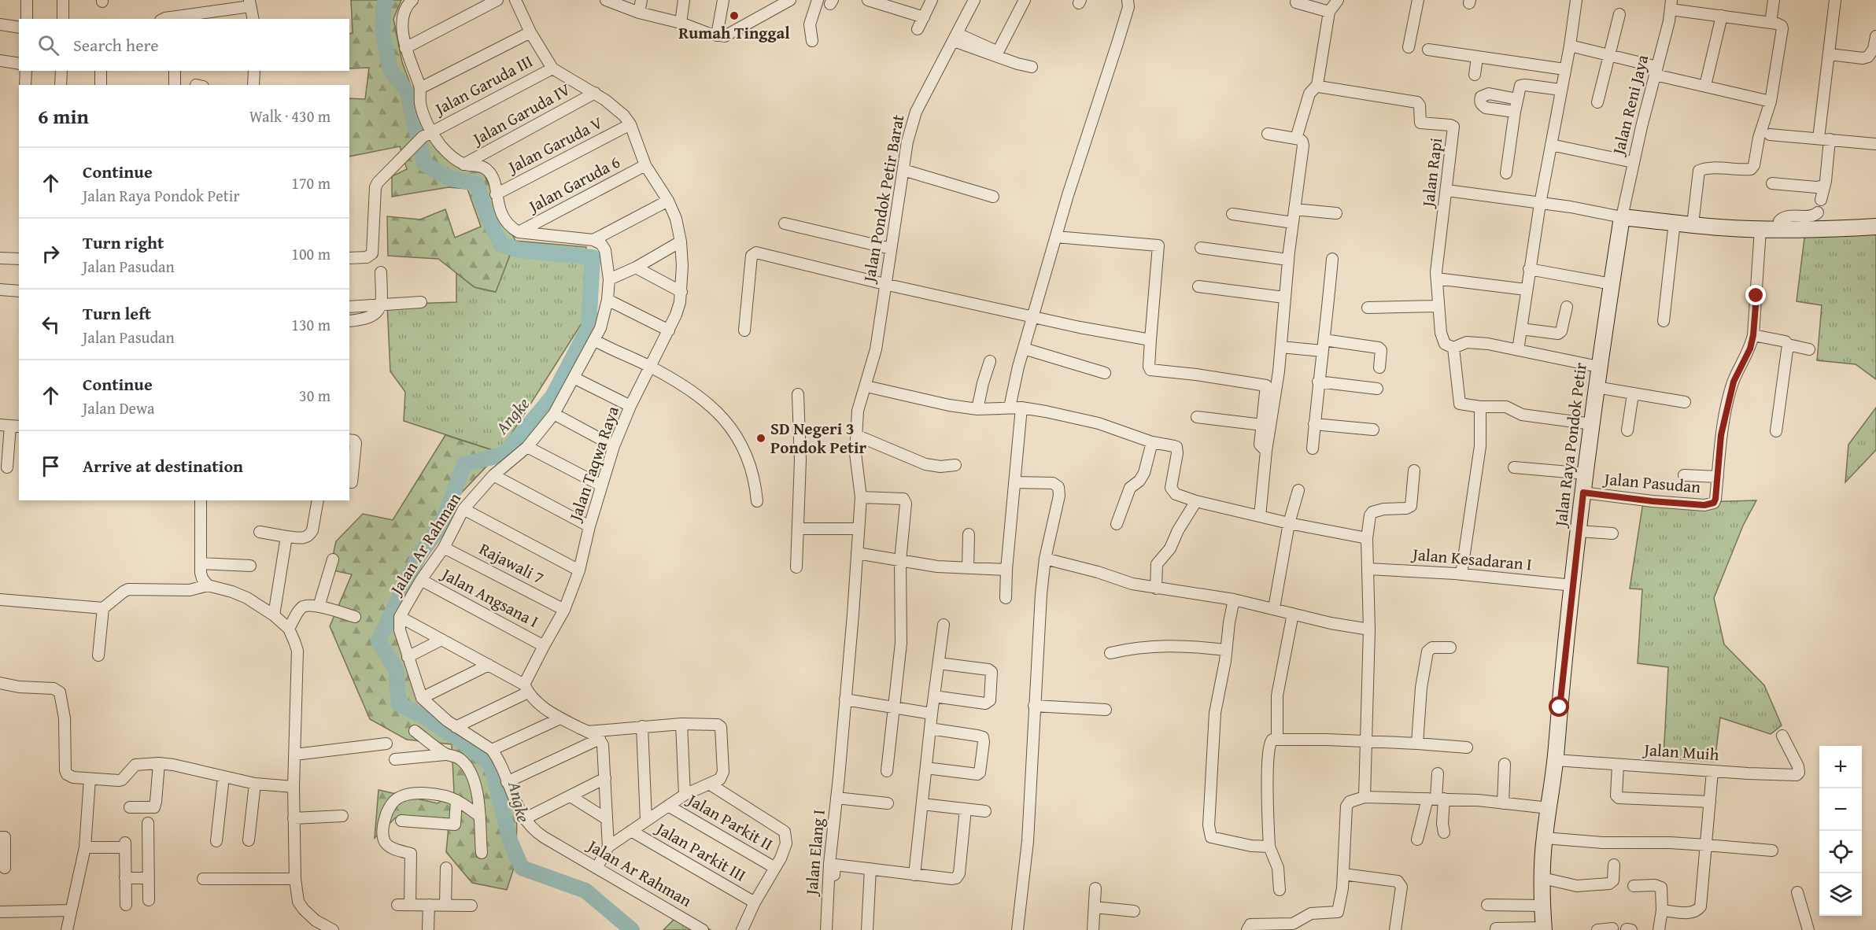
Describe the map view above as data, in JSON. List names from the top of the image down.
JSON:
{
  "streets": {
    "main road": ["Jalan Raya Pondok Petir"],
    "street": [
      "Jalan Garuda III",
      "Jalan Reni Jaya",
      "Jalan Garuda IV",
      "Jalan Garuda V",
      "Jalan Rapi",
      "Jalan Garuda 6",
      "Jalan Pondok Petir Barat",
      "Jalan Taqwa Raya",
      "Jalan Pasudan",
      "Jalan Ar Rahman",
      "Jalan Kesadaran I",
      "Rajawali 7",
      "Jalan Angsana I",
      "Jalan Muih",
      "Jalan Parkit II",
      "Jalan Parkit III",
      "Jalan Elang I"
    ]
  },
  "crossings": [
    ["Jalan Garuda III", "Jalan Taqwa Raya"],
    ["Jalan Reni Jaya", "Jalan Raya Pondok Petir"],
    ["Jalan Garuda IV", "Jalan Taqwa Raya"],
    ["Jalan Garuda V", "Jalan Taqwa Raya"],
    ["Jalan Garuda 6", "Jalan Taqwa Raya"],
    ["Jalan Pondok Petir Barat", "Jalan Elang I"],
    ["Jalan Raya Pondok Petir", "Jalan Pasudan"],
    ["Jalan Raya Pondok Petir", "Jalan Kesadaran I"],
    ["Jalan Raya Pondok Petir", "Jalan Muih"],
    ["Jalan Taqwa Raya", "Rajawali 7"],
    ["Jalan Taqwa Raya", "Jalan Angsana I"],
    ["Jalan Ar Rahman", "Rajawali 7"],
    ["Jalan Ar Rahman", "Jalan Angsana I"]
  ],
  "water": ["Angke"],
  "places": ["Rumah Tinggal", "SD Negeri 3 Pondok Petir"],
  "page": {
    "search": "Search here",
    "heading": ["6 min", "Walk · 430 m"],
    "list": [
      ["Continue", "Jalan Raya Pondok Petir", "170 m"],
      ["Turn right", "Jalan Pasudan", "100 m"],
      ["Turn left", "Jalan Pasudan", "130 m"],
      ["Continue", "Jalan Dewa", "30 m"],
      "Arrive at destination"
    ],
    "map_buttons": ["+", "−"]
  }
}
